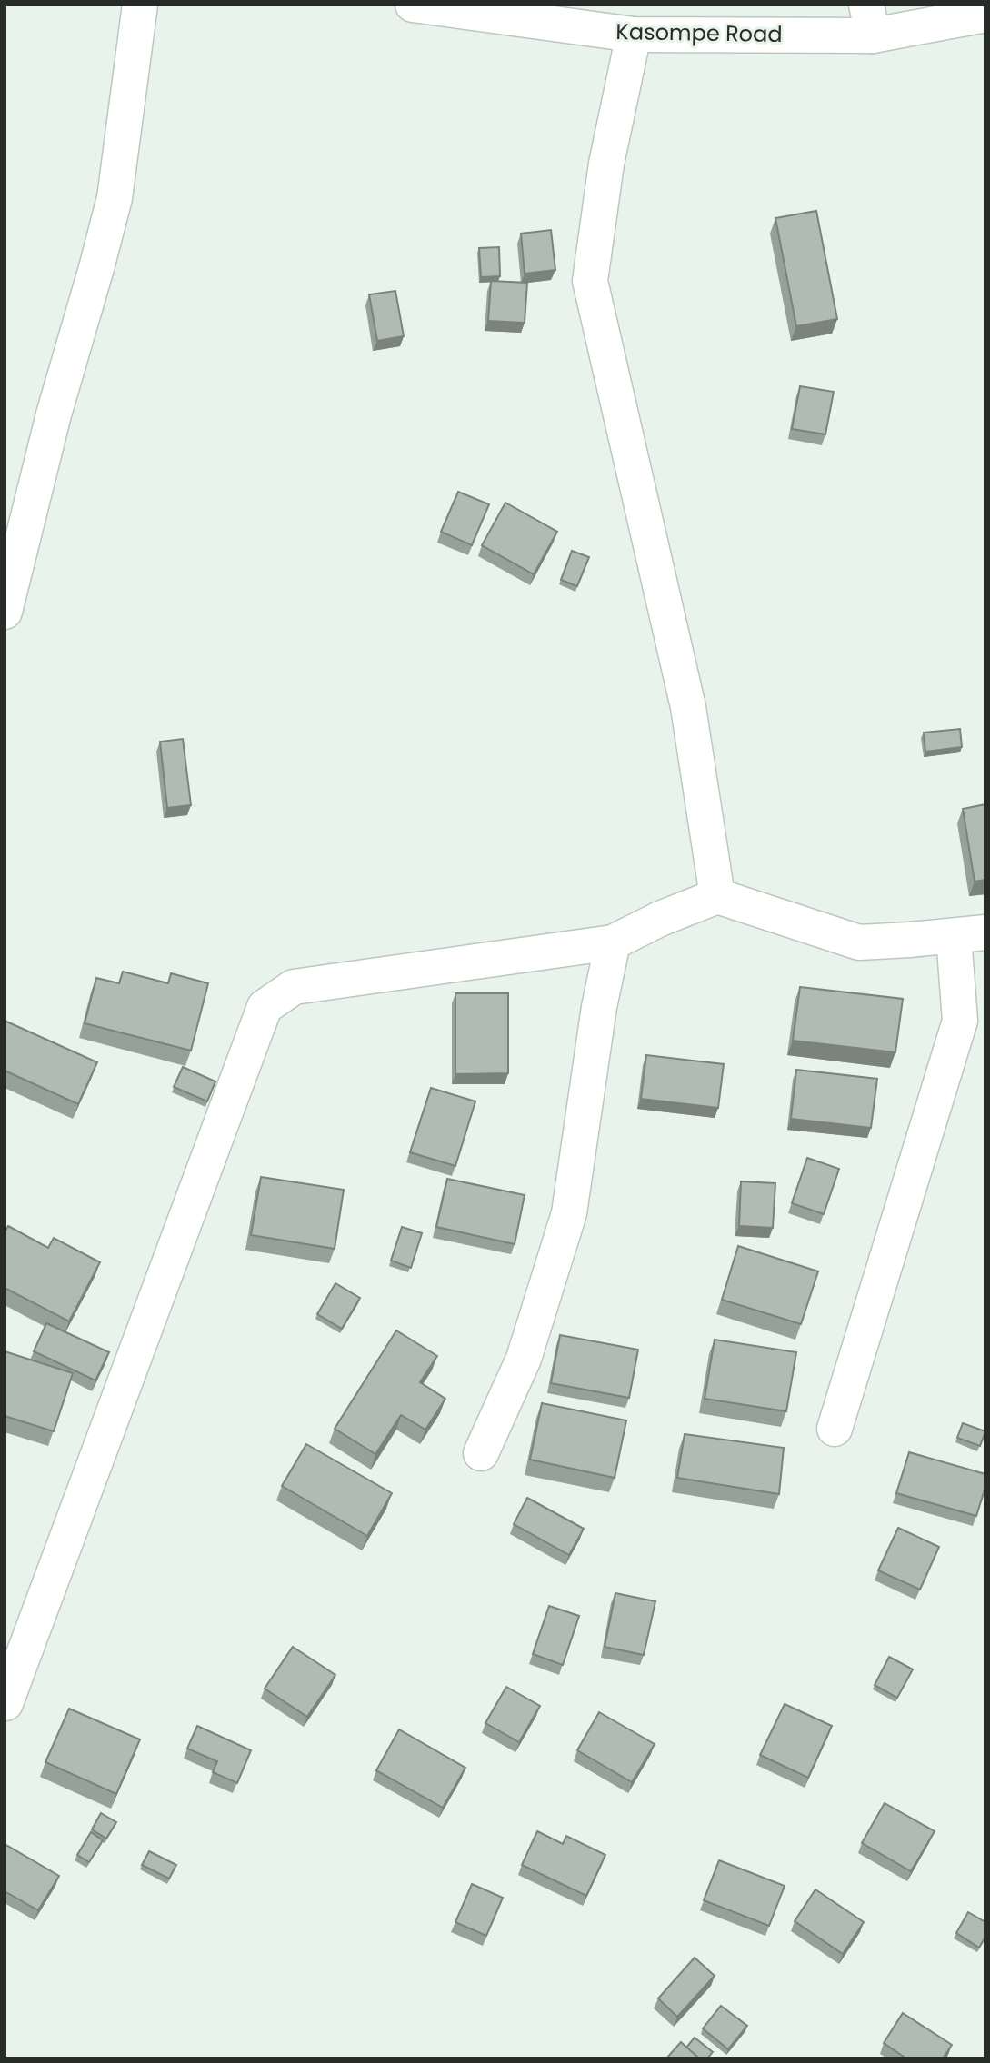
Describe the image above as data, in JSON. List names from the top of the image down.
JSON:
{
  "streets": {
    "street": ["Kasompe Road"]
  }
}
